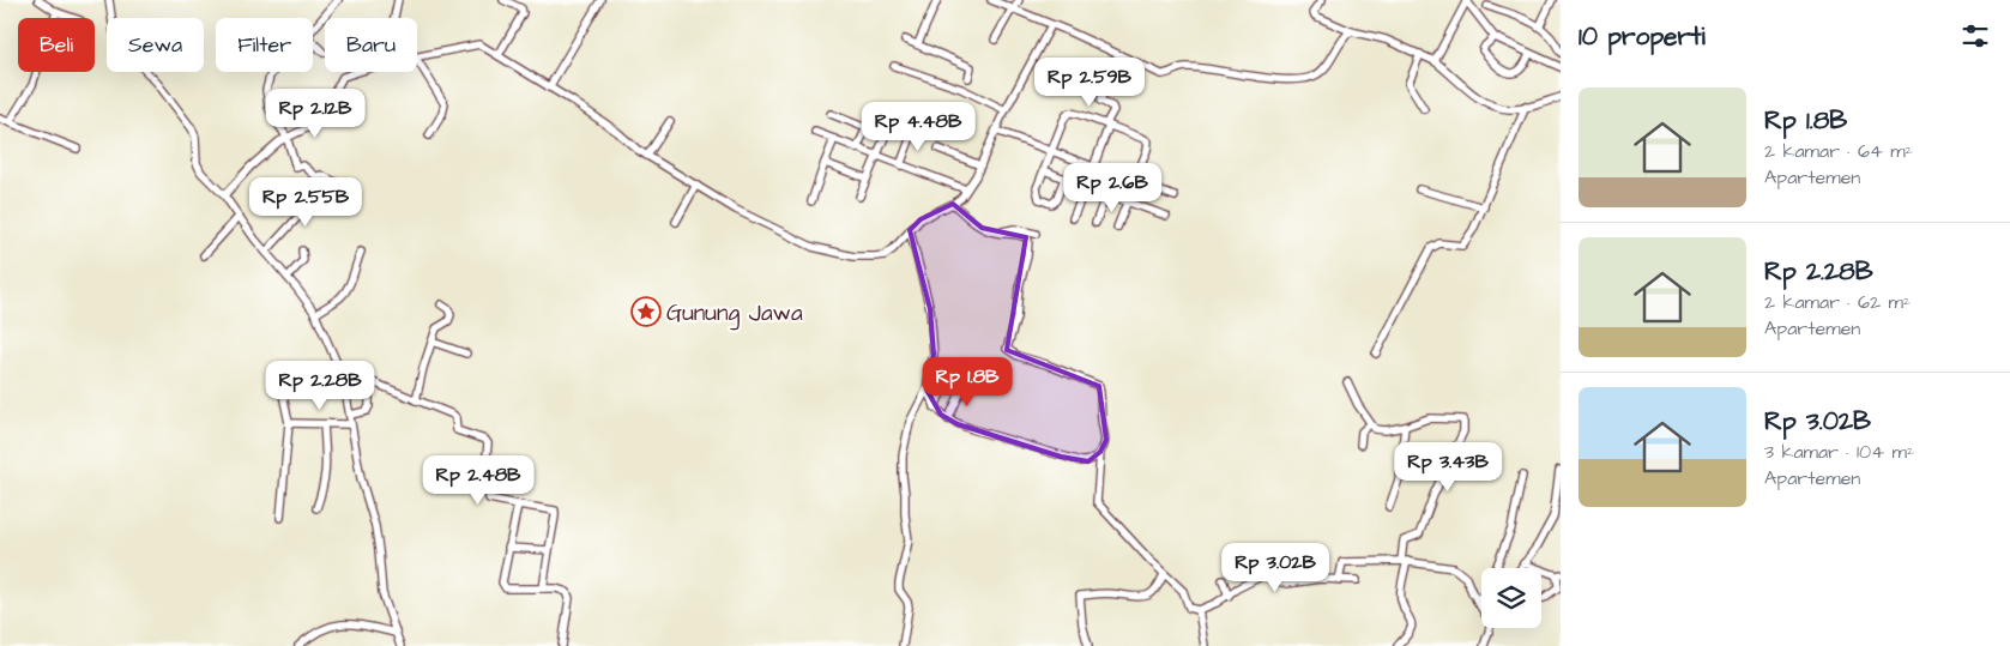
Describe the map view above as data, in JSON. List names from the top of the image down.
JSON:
{
  "places": {
    "place": ["Gunung Jawa"]
  },
  "page": {
    "heading": "10 properti",
    "chip": [
      "Beli",
      "Sewa",
      "Filter",
      "Baru"
    ],
    "price": [
      "Rp 2.59B",
      "Rp 2.12B",
      "Rp 4.48B",
      "Rp 2.6B",
      "Rp 2.55B",
      "Rp 1.8B",
      "Rp 2.28B",
      "Rp 3.43B",
      "Rp 2.48B",
      "Rp 3.02B"
    ],
    "list": [
      {
        "name": "Rp 1.8B",
        "note": "2 kamar · 64 m² · Apartemen"
      },
      {
        "name": "Rp 2.28B",
        "note": "2 kamar · 62 m² · Apartemen"
      },
      {
        "name": "Rp 3.02B",
        "note": "3 kamar · 104 m² · Apartemen"
      }
    ]
  }
}
